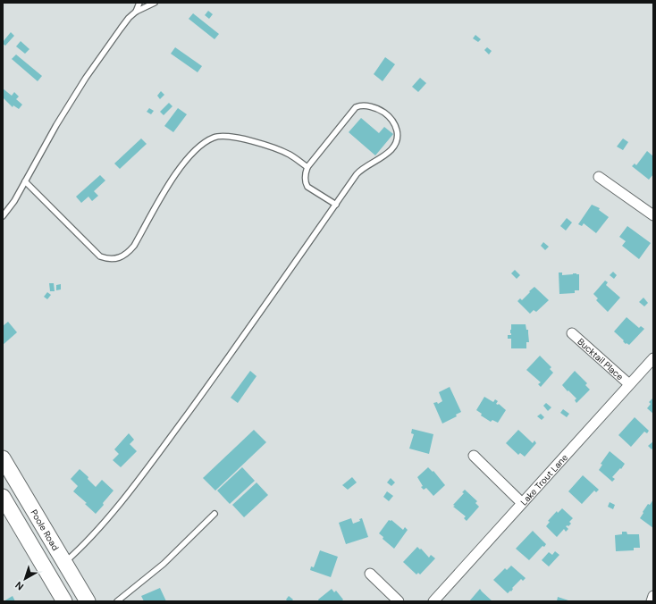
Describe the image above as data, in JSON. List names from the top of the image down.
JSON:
{
  "streets": {
    "main road": ["Poole Road"],
    "street": ["Bucktail Place", "Lake Trout Lane"]
  },
  "crossings": [
    ["Bucktail Place", "Lake Trout Lane"]
  ],
  "north": "bottom left"
}
